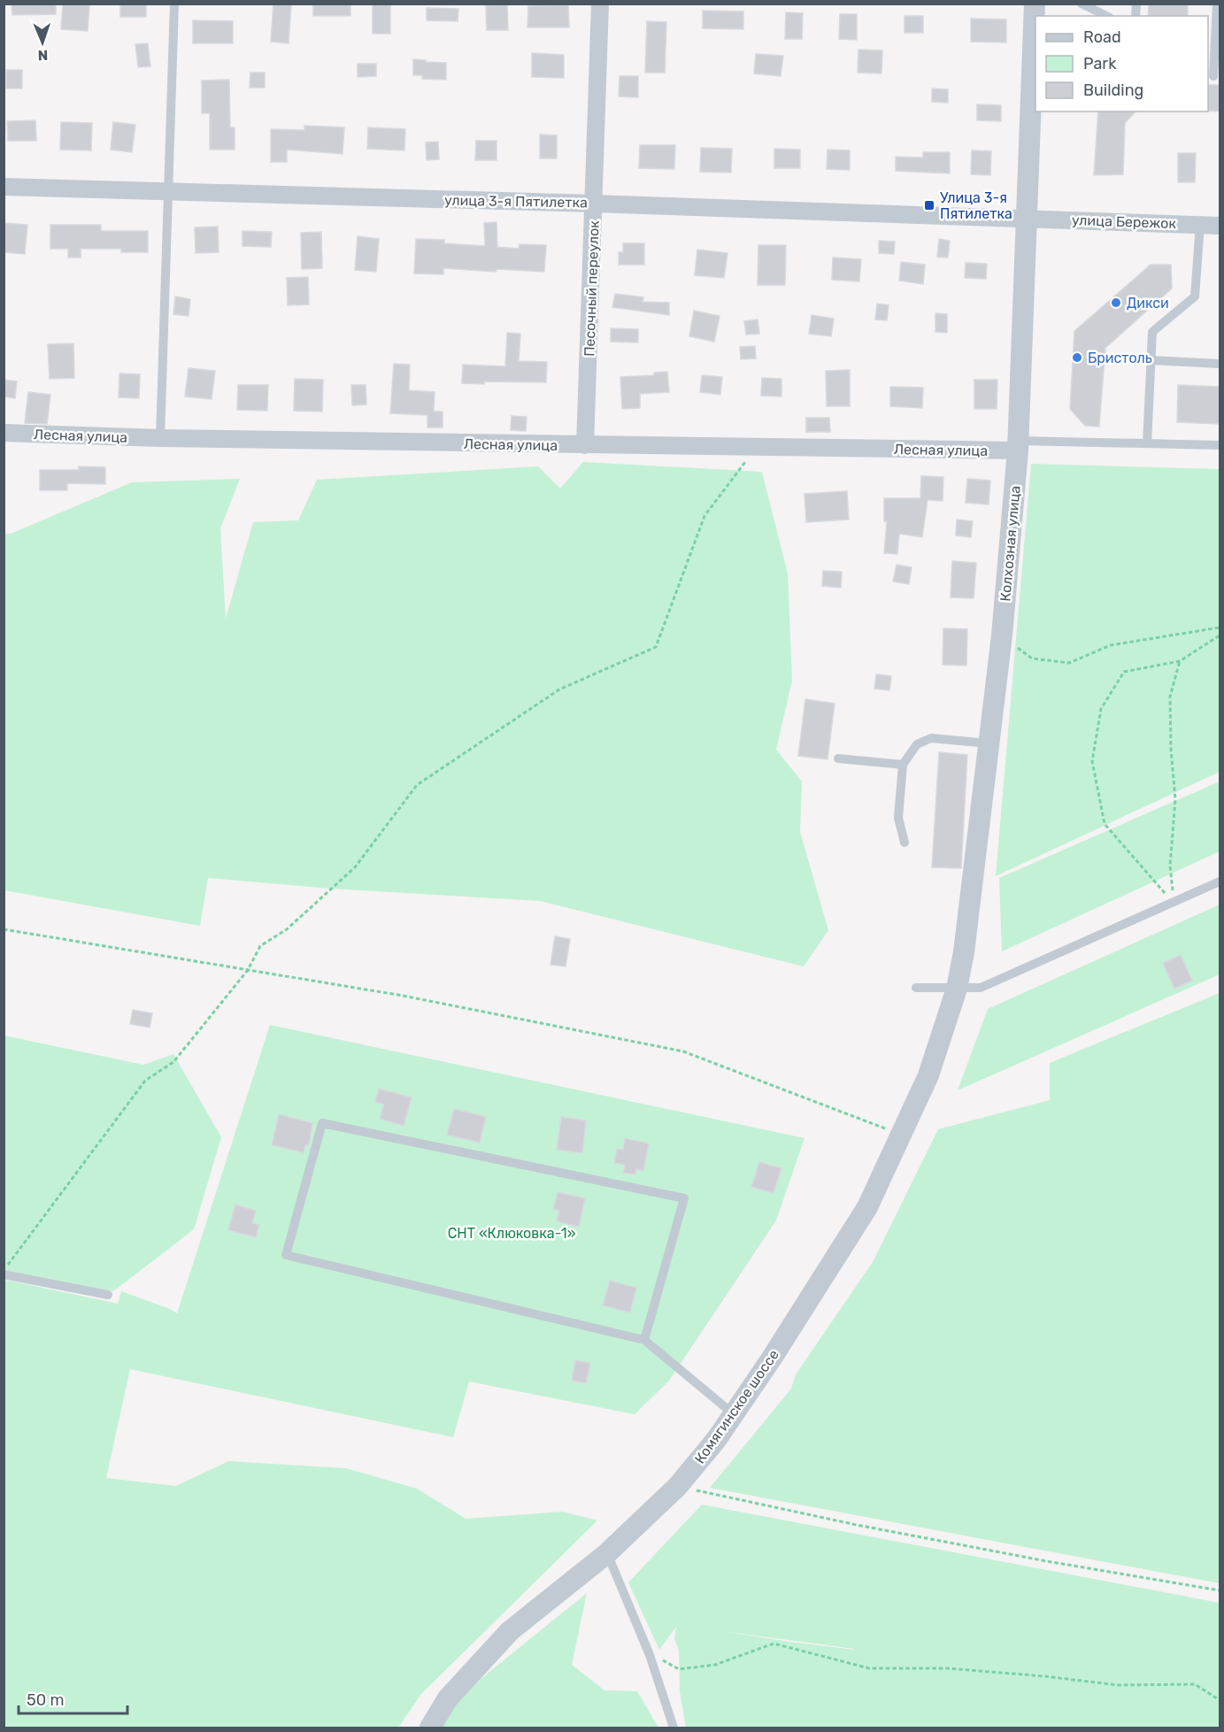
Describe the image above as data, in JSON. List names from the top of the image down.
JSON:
{
  "streets": {
    "street": [
      "улица 3-я Пятилетка",
      "улица Бережок",
      "Песочный переулок",
      "Лесная улица",
      "Колхозная улица",
      "Комягинское шоссе"
    ]
  },
  "crossings": [
    ["улица 3-я Пятилетка", "улица Бережок"],
    ["улица 3-я Пятилетка", "Песочный переулок"],
    ["улица 3-я Пятилетка", "Колхозная улица"],
    ["улица Бережок", "Колхозная улица"],
    ["Песочный переулок", "Лесная улица"],
    ["Лесная улица", "Колхозная улица"],
    ["Колхозная улица", "Комягинское шоссе"]
  ],
  "parks": ["СНТ «Клюковка-1»"],
  "places": {
    "transit": ["Улица 3-я Пятилетка"],
    "other": ["Дикси", "Бристоль"]
  },
  "legend": ["Road", "Park", "Building"],
  "scale_bar": "50 m",
  "north": "bottom"
}
